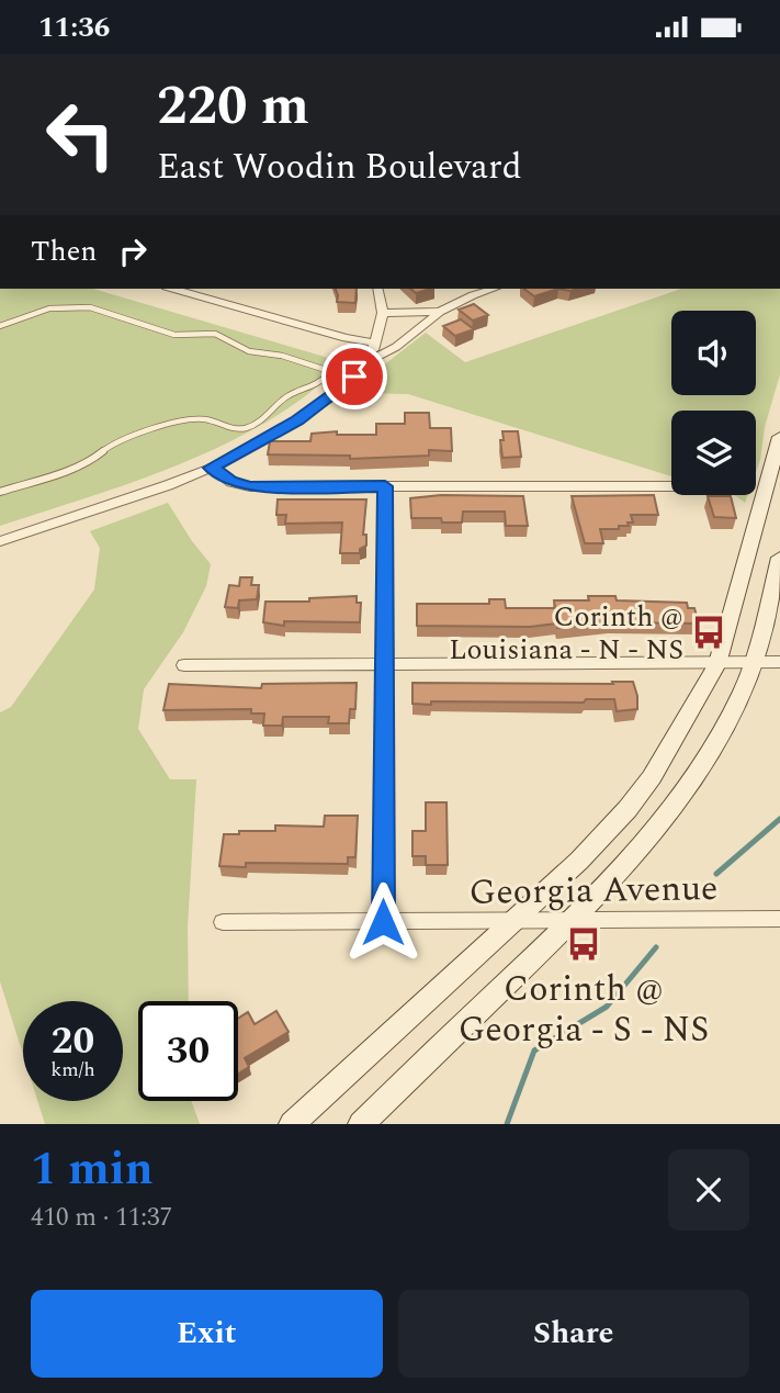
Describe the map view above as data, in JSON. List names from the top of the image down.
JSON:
{
  "streets": {
    "street": ["Georgia Avenue"]
  },
  "places": {
    "bus stop": ["Corinth @ Louisiana - N - NS", "Corinth @ Georgia - S - NS"]
  },
  "page": {
    "status": "11:36",
    "turn": ["220 m", "East Woodin Boulevard"],
    "then": "Then",
    "speed": "20 km/h",
    "limit": "30",
    "heading": ["1 min", "410 m · 11:37"],
    "buttons": ["Exit", "Share"]
  }
}
